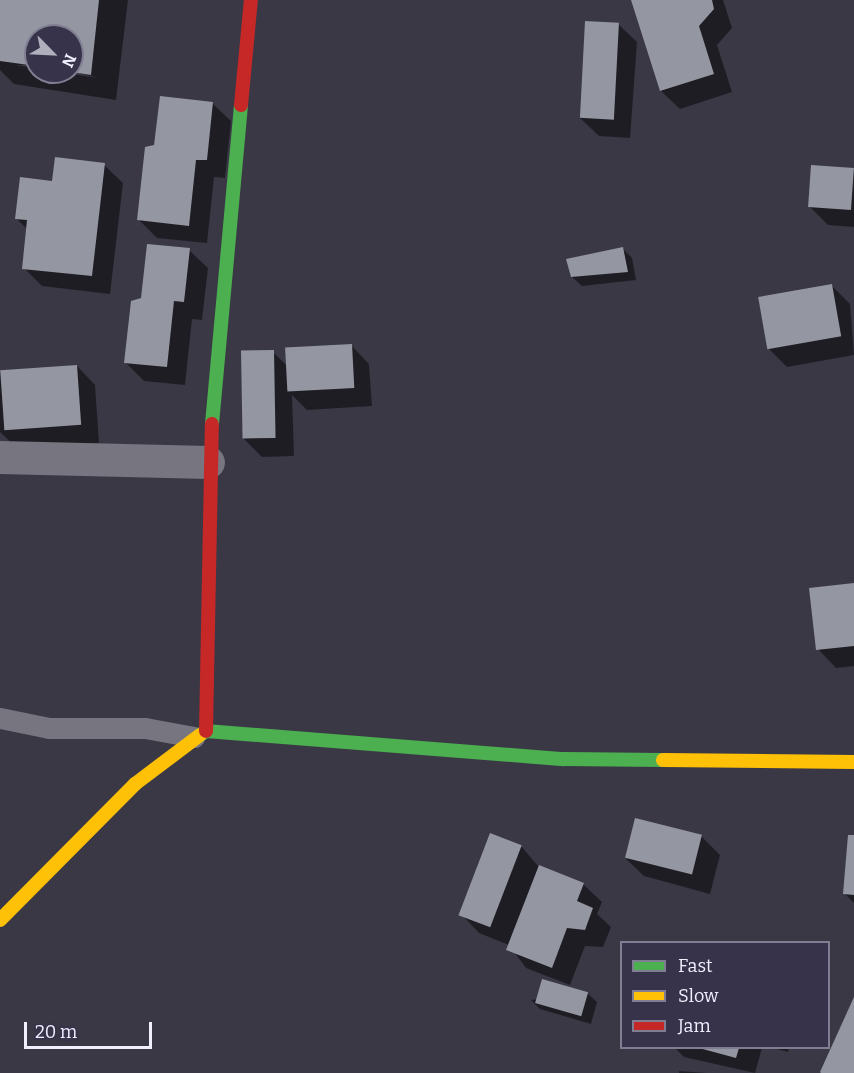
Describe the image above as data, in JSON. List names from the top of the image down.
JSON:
{
  "legend": ["Fast", "Slow", "Jam"],
  "scale_bar": "20 m",
  "north": "bottom right"
}
